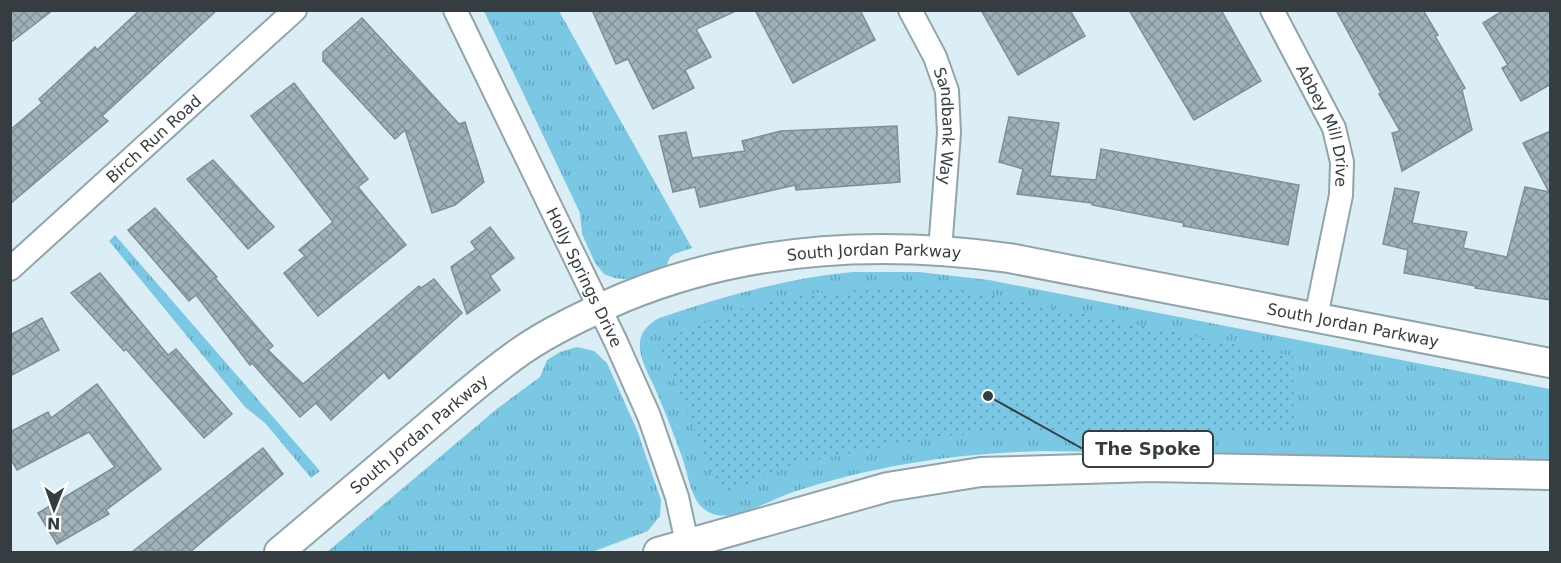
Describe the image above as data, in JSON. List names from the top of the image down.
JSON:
{
  "streets": {
    "street": [
      "Abbey Mill Drive",
      "Sandbank Way",
      "Birch Run Road",
      "South Jordan Parkway",
      "Holly Springs Drive"
    ]
  },
  "crossings": [
    ["Abbey Mill Drive", "South Jordan Parkway"],
    ["Sandbank Way", "South Jordan Parkway"],
    ["South Jordan Parkway", "Holly Springs Drive"]
  ],
  "places": ["The Spoke"],
  "north": "bottom"
}
